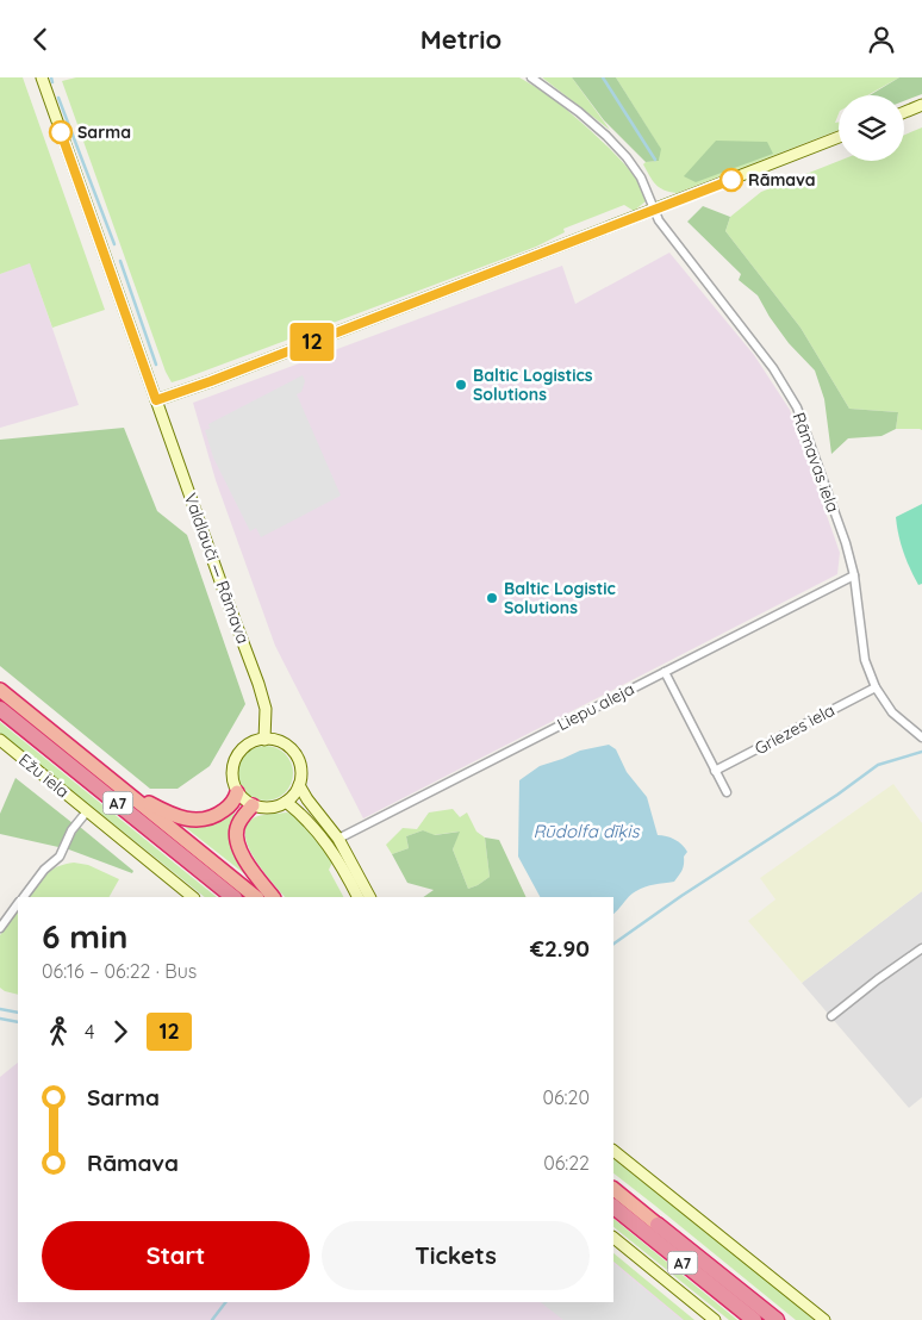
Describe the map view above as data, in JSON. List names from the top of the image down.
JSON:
{
  "streets": {
    "highway": ["A7"],
    "main road": ["Valdlauči — Rāmava", "Ežu iela"],
    "street": ["Rāmavas iela", "Liepu aleja", "Griezes iela"]
  },
  "crossings": [
    ["Rāmavas iela", "Liepu aleja"],
    ["Rāmavas iela", "Griezes iela"]
  ],
  "water": ["Rūdolfa dīķis"],
  "places": [
    "Sarma",
    "Rāmava",
    "Baltic Logistics Solutions",
    "Baltic Logistic Solutions"
  ],
  "lines": ["bus line 12"],
  "page": {
    "header": "Metrio",
    "on_map": "12",
    "heading": ["6 min", "06:16 – 06:22 · Bus", "€2.90"],
    "legs": ["4", "12"],
    "list": [
      {
        "name": "Sarma",
        "value": "06:20"
      },
      {
        "name": "Rāmava",
        "value": "06:22"
      }
    ],
    "buttons": ["Start", "Tickets"]
  }
}
